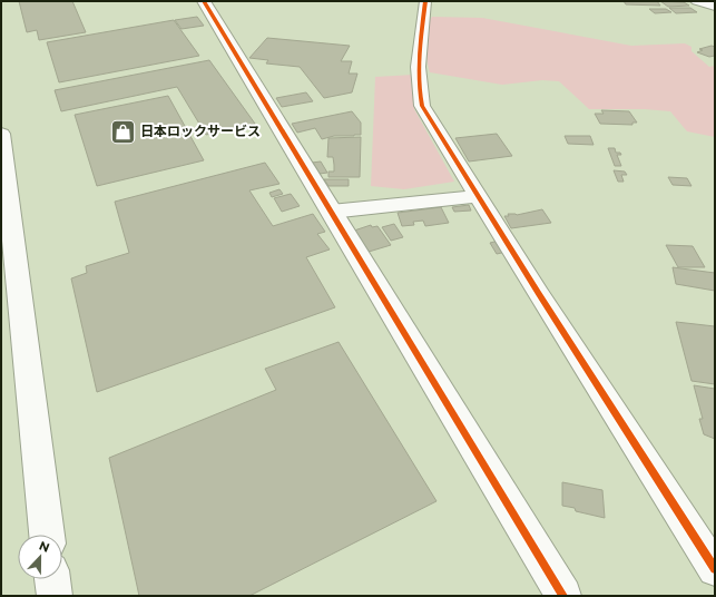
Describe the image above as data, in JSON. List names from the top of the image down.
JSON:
{
  "places": {
    "shop": ["日本ロックサービス"]
  },
  "north": "top"
}
